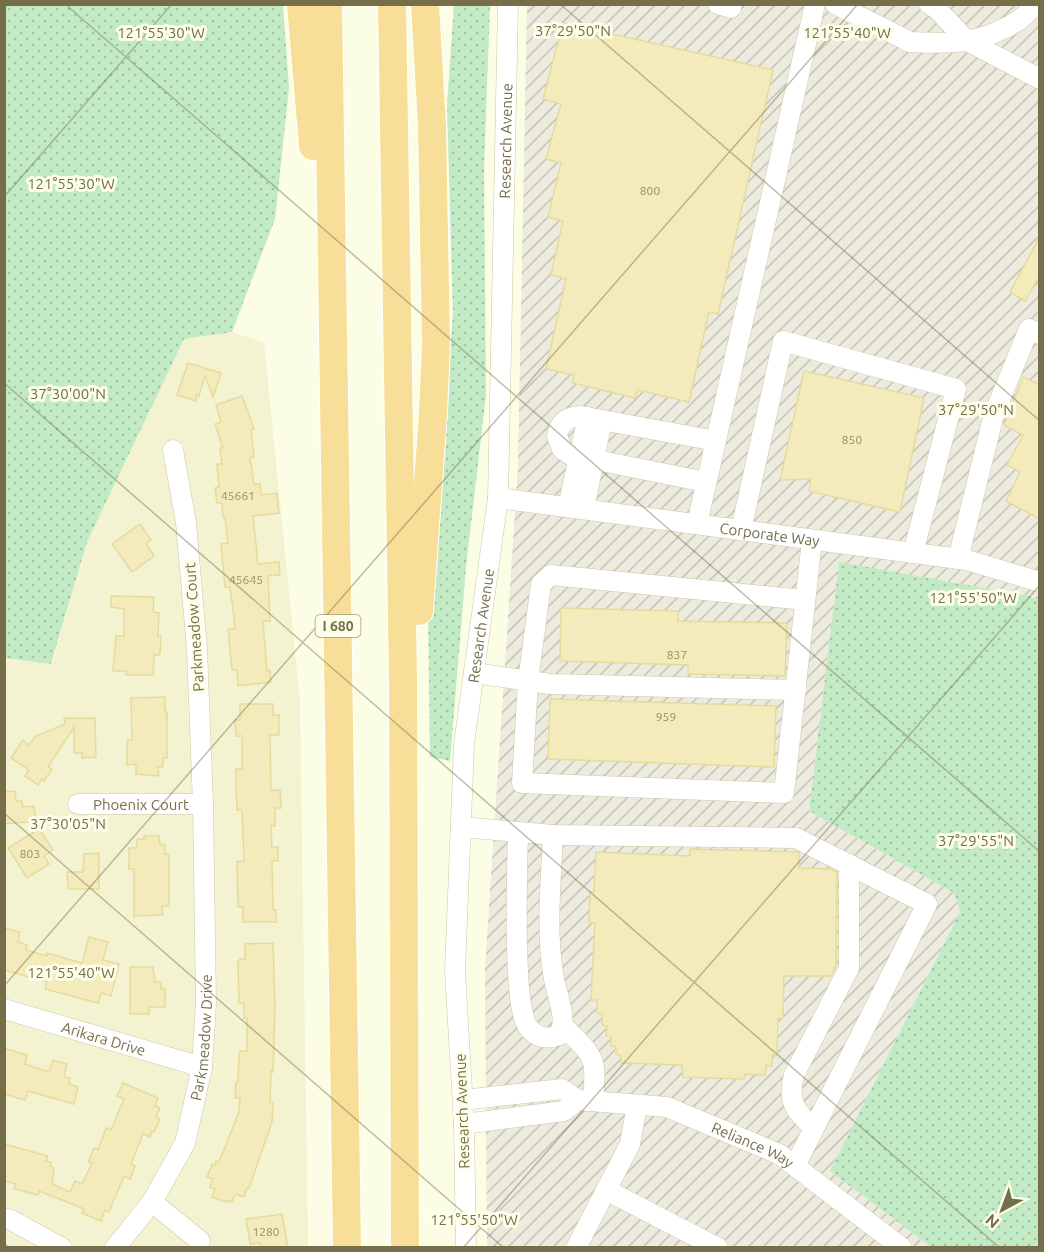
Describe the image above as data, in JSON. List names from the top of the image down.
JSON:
{
  "streets": {
    "highway": ["I 680"],
    "street": [
      "Research Avenue",
      "Corporate Way",
      "Parkmeadow Court",
      "Phoenix Court",
      "Parkmeadow Drive",
      "Arikara Drive",
      "Reliance Way"
    ]
  },
  "crossings": [
    ["Research Avenue", "Corporate Way"],
    ["Research Avenue", "Reliance Way"],
    ["Parkmeadow Court", "Phoenix Court"],
    ["Parkmeadow Court", "Parkmeadow Drive"],
    ["Phoenix Court", "Parkmeadow Drive"],
    ["Parkmeadow Drive", "Arikara Drive"]
  ],
  "house_numbers": [
    "800",
    "850",
    "45661",
    "45645",
    "837",
    "959",
    "803",
    "1280"
  ],
  "north": "bottom left",
  "coordinates": [
    "37°29'50\"N",
    "121°55'30\"W",
    "121°55'40\"W",
    "37°30'00\"N",
    "121°55'50\"W",
    "37°30'05\"N",
    "37°29'55\"N"
  ]
}
